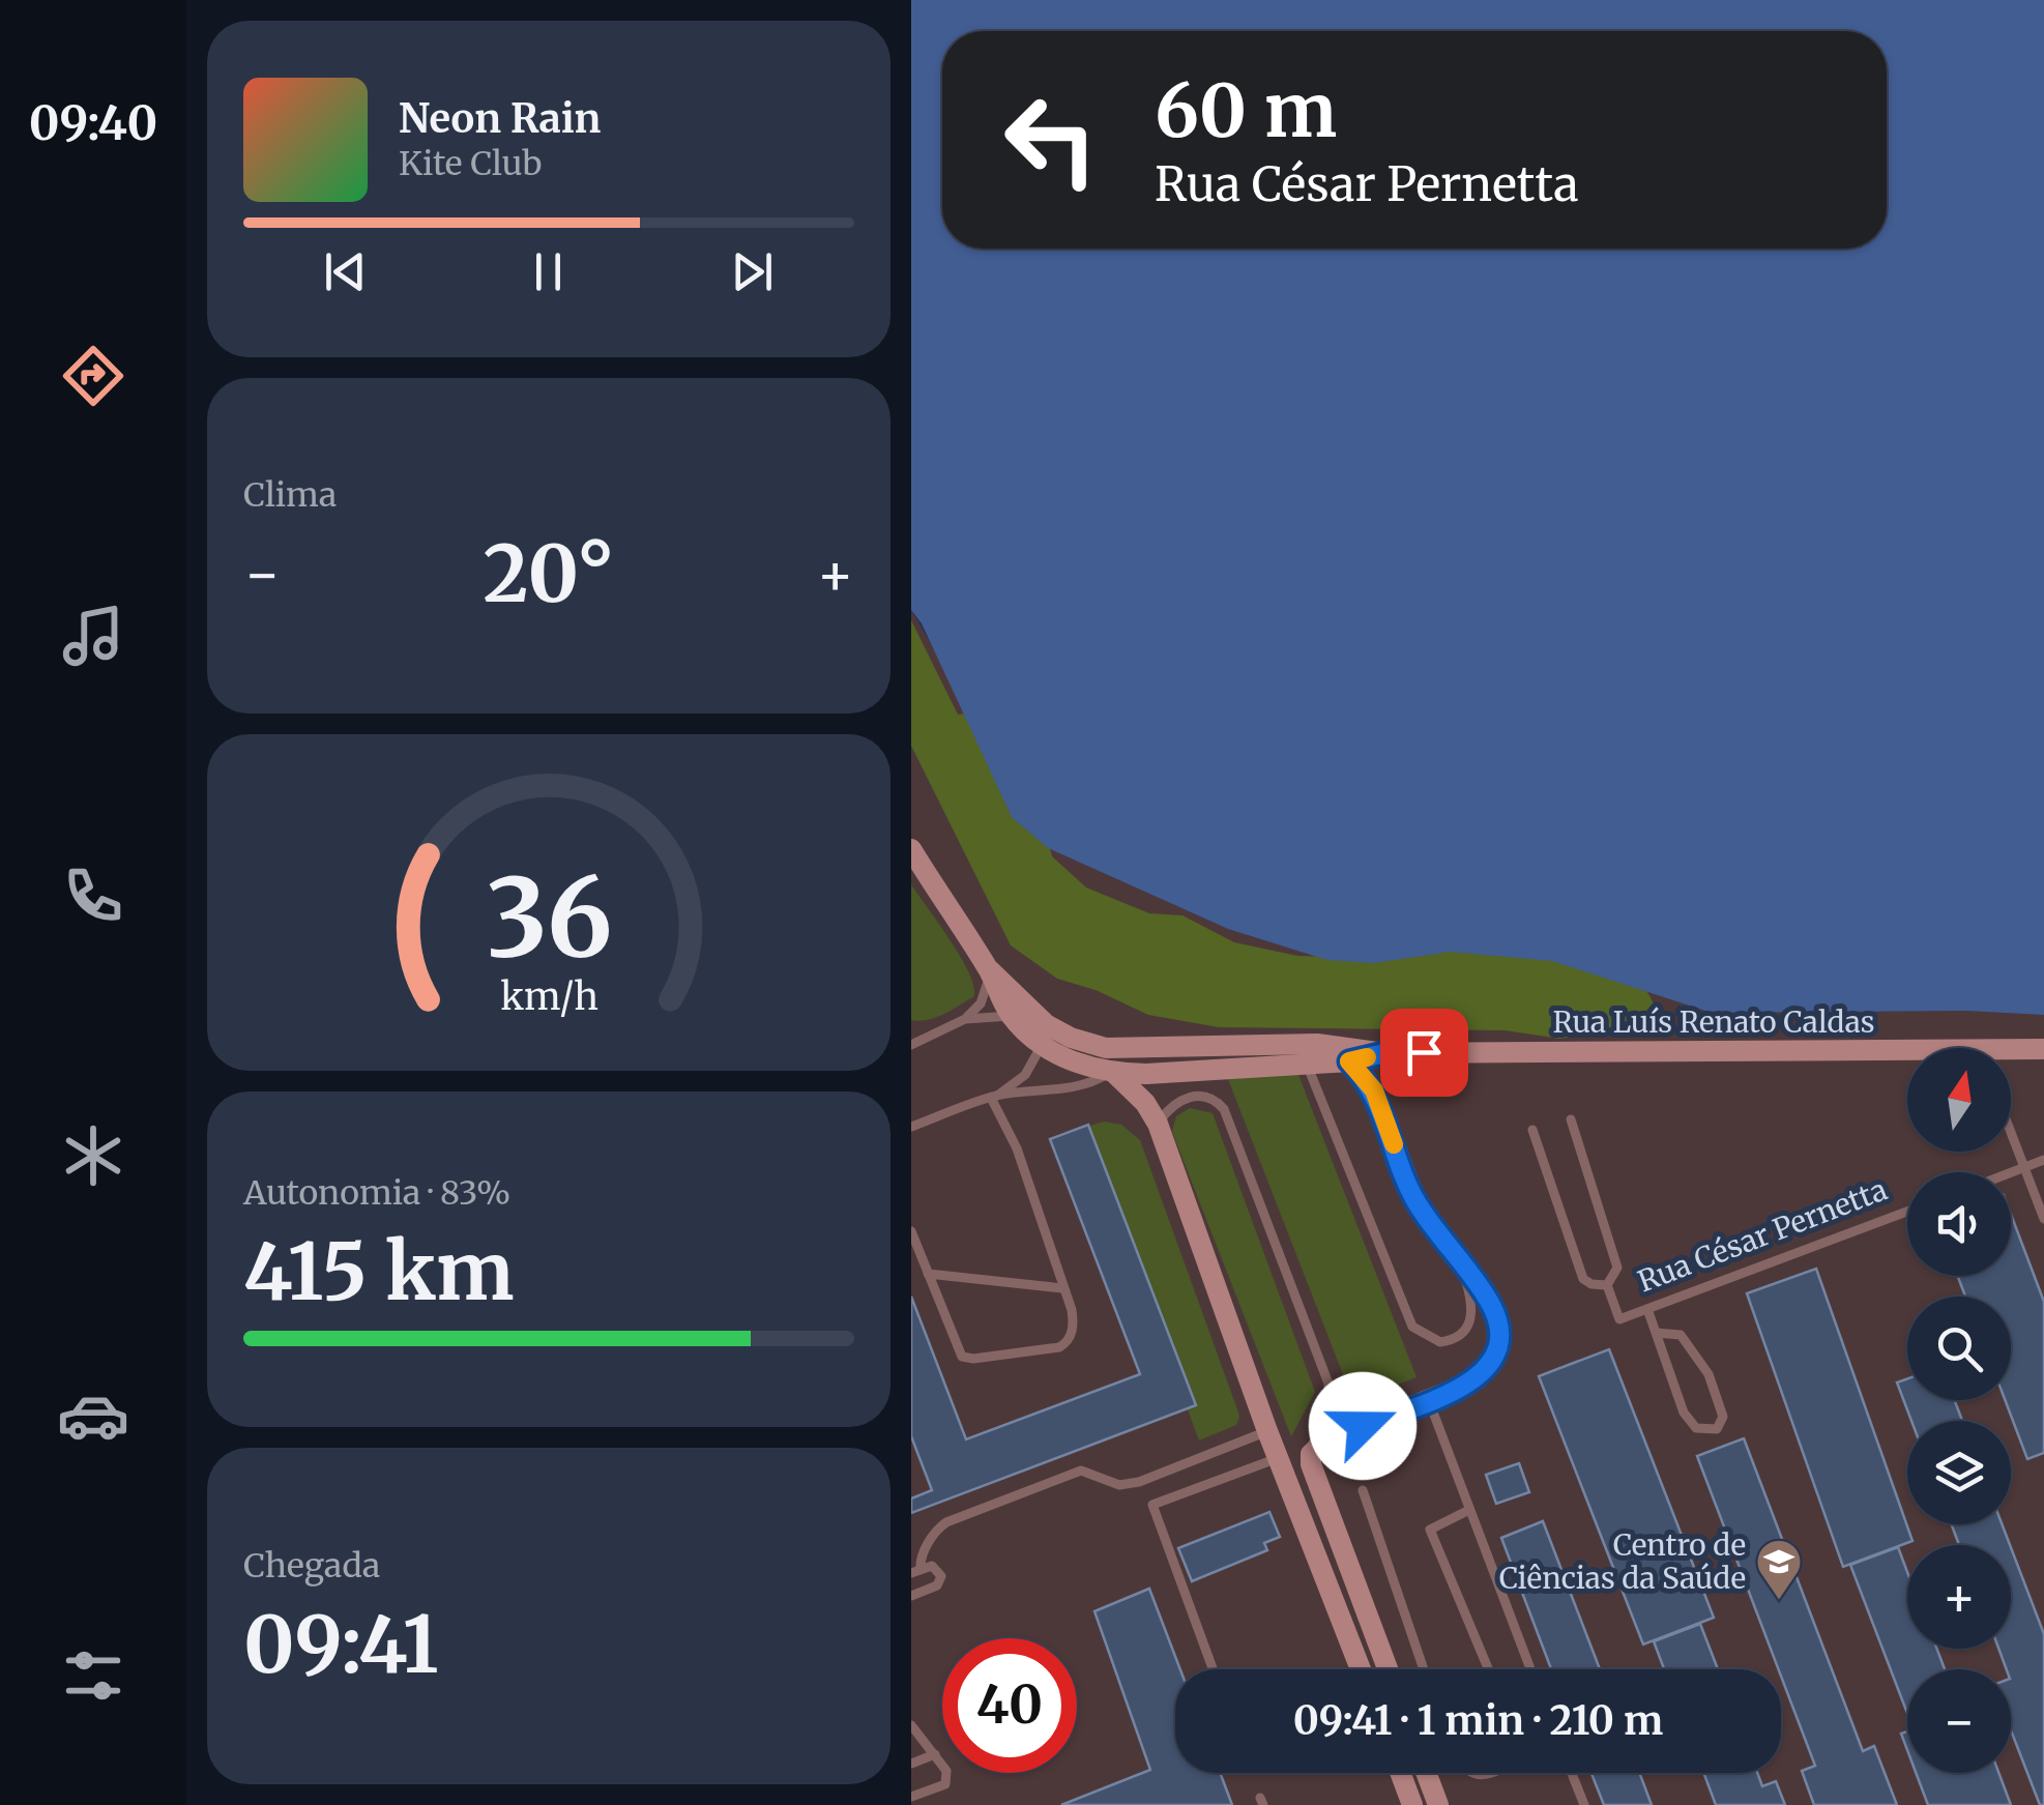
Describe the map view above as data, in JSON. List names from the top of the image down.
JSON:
{
  "streets": {
    "street": ["Rua Luís Renato Caldas"],
    "lane": ["Rua César Pernetta"]
  },
  "places": {
    "school or university": ["Centro de Ciências da Saúde"]
  },
  "north": "top",
  "page": {
    "tabs": "09:40",
    "turn": ["60 m", "Rua César Pernetta"],
    "song": ["Neon Rain", "Kite Club"],
    "tile": [
      "Clima",
      ["Autonomia · 83%", "415 km"],
      ["Chegada", "09:41"]
    ],
    "heat": ["−", "20°", "+"],
    "map_buttons": ["+", "−"],
    "limit": "40",
    "trip": "09:41 · 1 min · 210 m",
    "gauge": ["36", "km/h"]
  }
}
